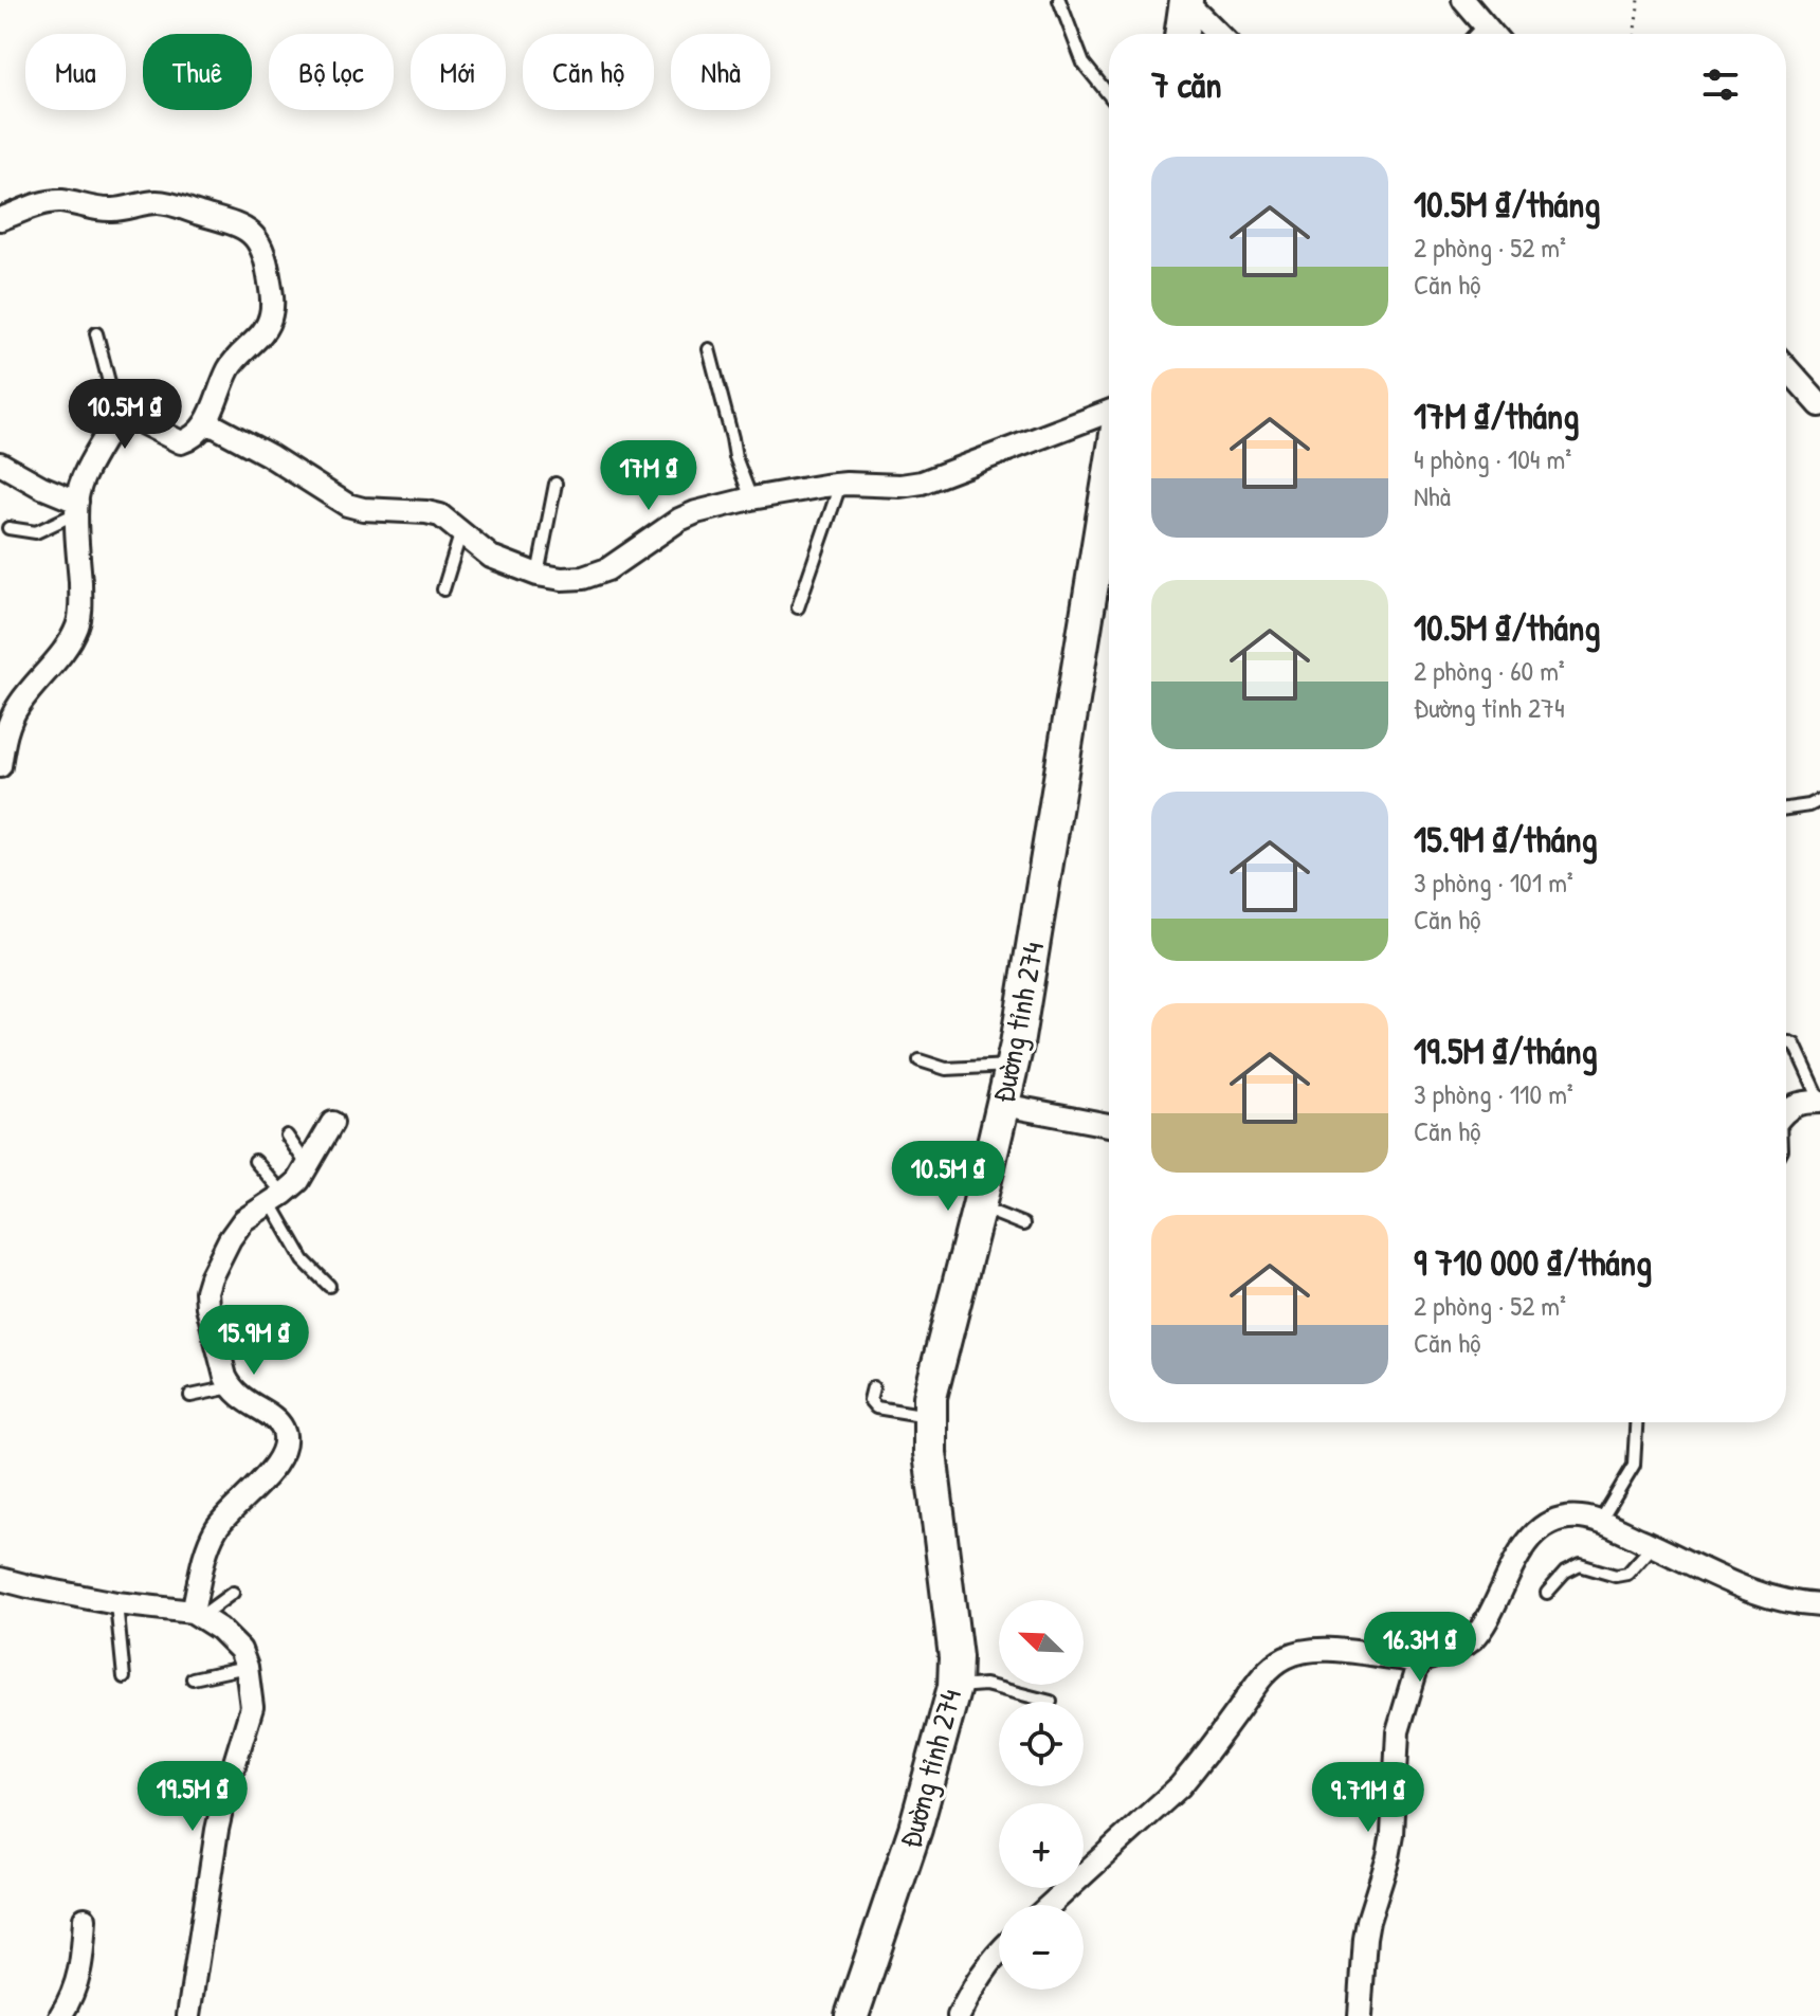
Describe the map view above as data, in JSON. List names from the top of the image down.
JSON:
{
  "streets": {
    "main road": ["Đường tỉnh 274"]
  },
  "north": "top left",
  "page": {
    "chip": [
      "Mua",
      "Thuê",
      "Bộ lọc",
      "Mới",
      "Căn hộ",
      "Nhà"
    ],
    "heading": "7 căn",
    "list": [
      {
        "name": "10.5M ₫/tháng",
        "note": "2 phòng · 52 m² · Căn hộ"
      },
      {
        "name": "17M ₫/tháng",
        "note": "4 phòng · 104 m² · Nhà"
      },
      {
        "name": "10.5M ₫/tháng",
        "note": "2 phòng · 60 m² · Đường tỉnh 274"
      },
      {
        "name": "15.9M ₫/tháng",
        "note": "3 phòng · 101 m² · Căn hộ"
      },
      {
        "name": "19.5M ₫/tháng",
        "note": "3 phòng · 110 m² · Căn hộ"
      },
      {
        "name": "9 710 000 ₫/tháng",
        "note": "2 phòng · 52 m² · Căn hộ"
      }
    ],
    "price": [
      "10.5M ₫",
      "17M ₫",
      "10.5M ₫",
      "15.9M ₫",
      "16.3M ₫",
      "19.5M ₫",
      "9.71M ₫"
    ],
    "map_buttons": ["+", "−"]
  }
}
